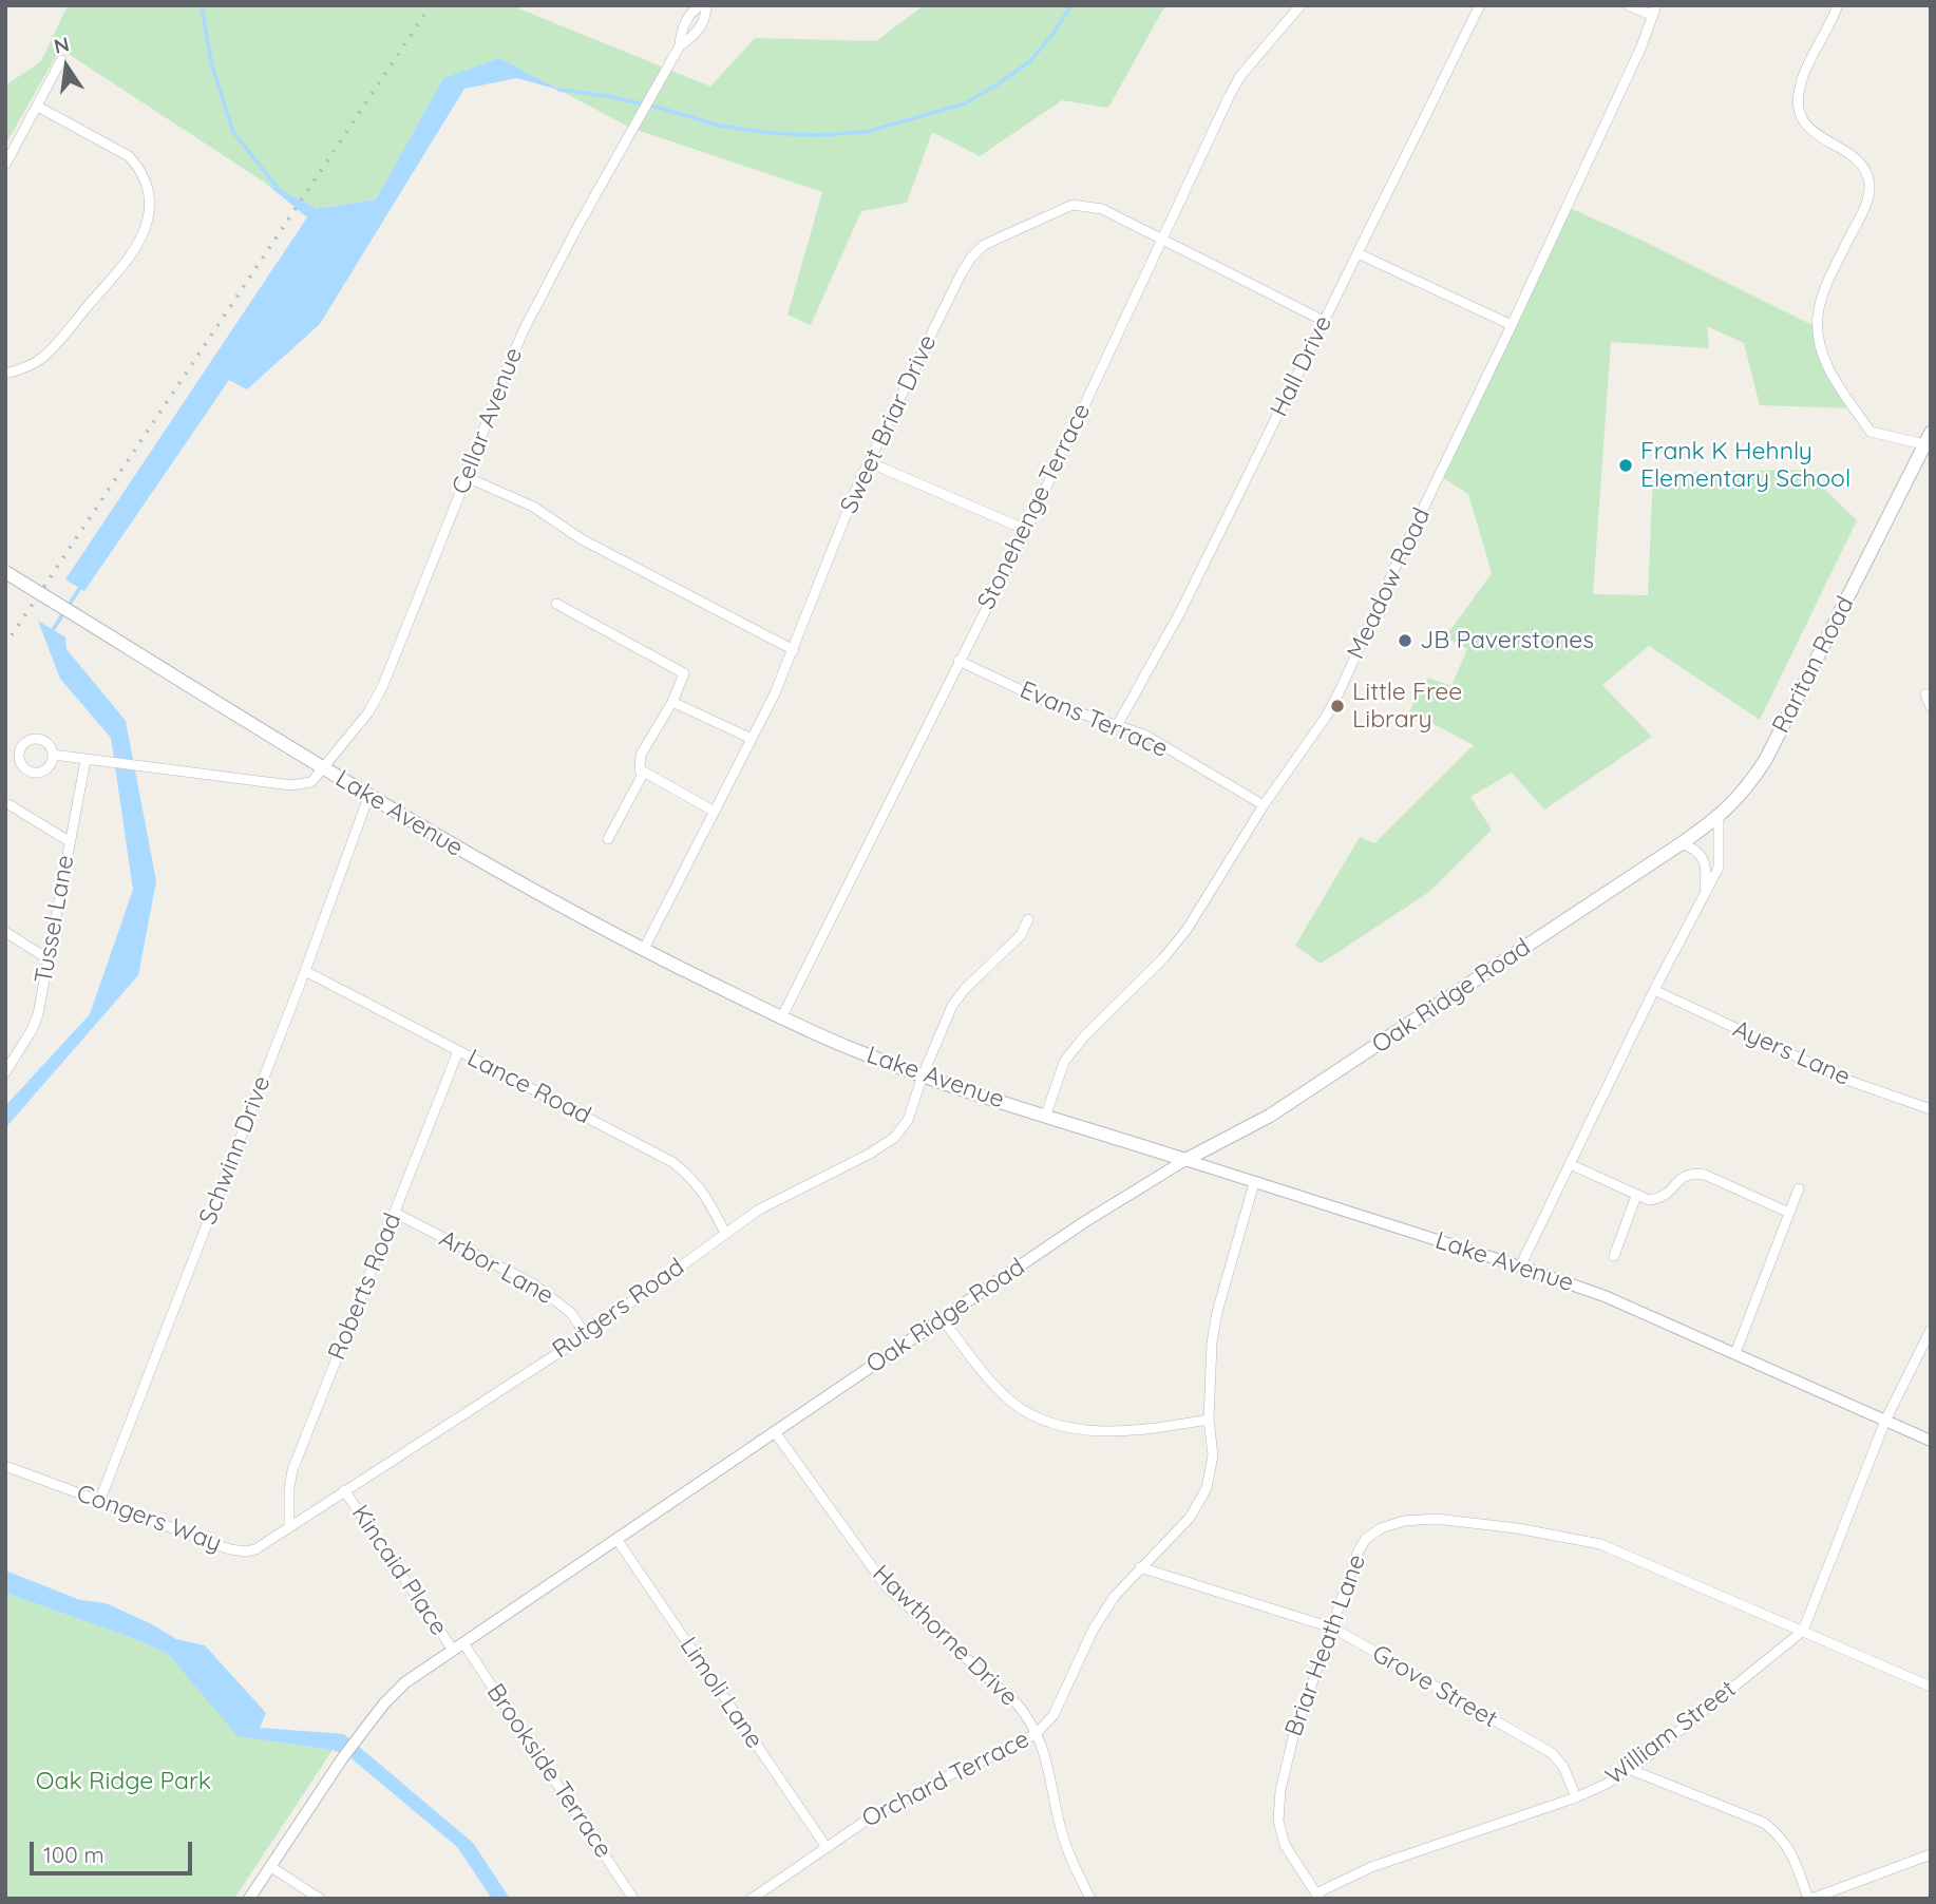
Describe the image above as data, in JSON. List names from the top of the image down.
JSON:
{
  "streets": {
    "main road": ["Raritan Road", "Lake Avenue", "Oak Ridge Road"],
    "street": [
      "Hall Drive",
      "Cellar Avenue",
      "Sweet Briar Drive",
      "Stonehenge Terrace",
      "Meadow Road",
      "Evans Terrace",
      "Tussel Lane",
      "Ayers Lane",
      "Lance Road",
      "Schwinn Drive",
      "Arbor Lane",
      "Roberts Road",
      "Rutgers Road",
      "Congers Way",
      "Kincaid Place",
      "Hawthorne Drive",
      "Briar Heath Lane",
      "Grove Street",
      "Limoli Lane",
      "William Street",
      "Brookside Terrace",
      "Orchard Terrace"
    ]
  },
  "crossings": [
    ["Hall Drive", "Sweet Briar Drive"],
    ["Hall Drive", "Evans Terrace"],
    ["Cellar Avenue", "Lake Avenue"],
    ["Sweet Briar Drive", "Stonehenge Terrace"],
    ["Sweet Briar Drive", "Lake Avenue"],
    ["Stonehenge Terrace", "Evans Terrace"],
    ["Stonehenge Terrace", "Lake Avenue"],
    ["Meadow Road", "Evans Terrace"],
    ["Meadow Road", "Lake Avenue"],
    ["Raritan Road", "Oak Ridge Road"],
    ["Lake Avenue", "Oak Ridge Road"],
    ["Lake Avenue", "Schwinn Drive"],
    ["Lake Avenue", "Rutgers Road"],
    ["Lake Avenue", "William Street"],
    ["Lake Avenue", "Orchard Terrace"],
    ["Oak Ridge Road", "Kincaid Place"],
    ["Oak Ridge Road", "Hawthorne Drive"],
    ["Oak Ridge Road", "Limoli Lane"],
    ["Oak Ridge Road", "Brookside Terrace"],
    ["Lance Road", "Schwinn Drive"],
    ["Lance Road", "Roberts Road"],
    ["Lance Road", "Rutgers Road"],
    ["Schwinn Drive", "Congers Way"],
    ["Arbor Lane", "Roberts Road"],
    ["Arbor Lane", "Rutgers Road"],
    ["Roberts Road", "Rutgers Road"],
    ["Roberts Road", "Congers Way"],
    ["Rutgers Road", "Congers Way"],
    ["Rutgers Road", "Kincaid Place"],
    ["Kincaid Place", "Brookside Terrace"],
    ["Hawthorne Drive", "Orchard Terrace"],
    ["Briar Heath Lane", "Grove Street"],
    ["Briar Heath Lane", "William Street"],
    ["Grove Street", "William Street"],
    ["Grove Street", "Orchard Terrace"],
    ["Limoli Lane", "Orchard Terrace"]
  ],
  "parks": ["Oak Ridge Park"],
  "places": ["Frank K Hehnly Elementary School", "JB Paverstones", "Little Free Library"],
  "scale_bar": "100 m",
  "north": "top"
}
